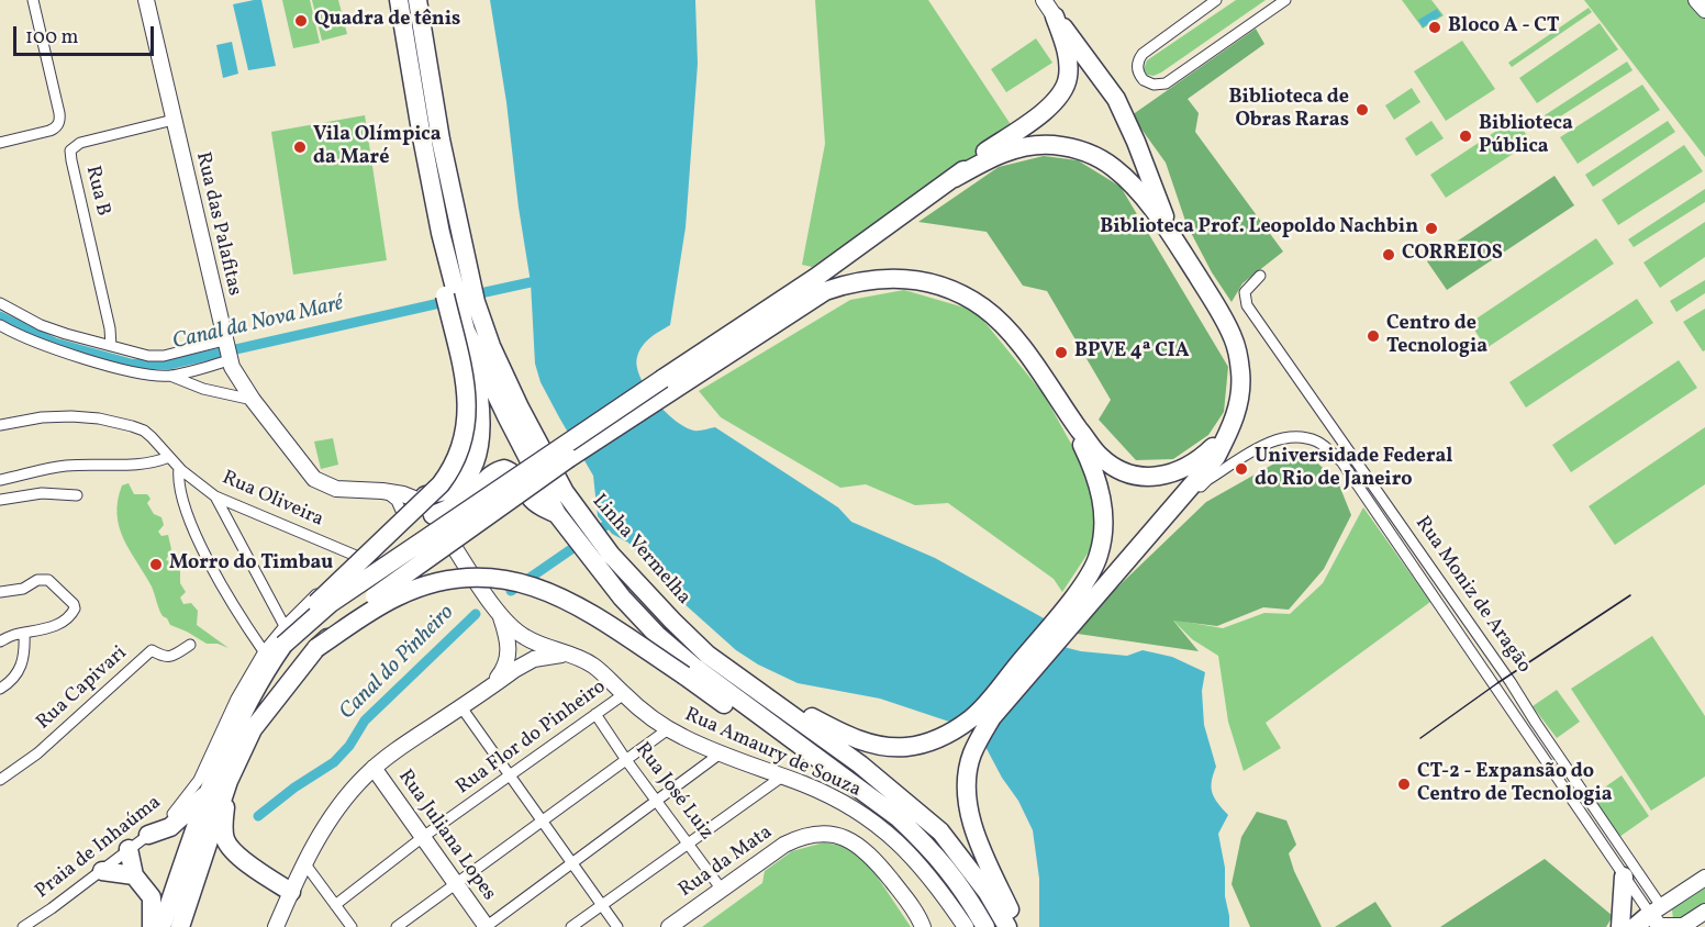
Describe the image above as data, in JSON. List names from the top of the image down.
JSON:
{
  "streets": {
    "highway": ["Linha Vermelha"],
    "street": [
      "Rua B",
      "Rua das Palafitas",
      "Rua Oliveira",
      "Rua Moniz de Aragão",
      "Rua Capivari",
      "Rua Flor do Pinheiro",
      "Rua Amaury de Souza",
      "Rua José Luiz",
      "Rua Juliana Lopes",
      "Praia de Inhaúma",
      "Rua da Mata"
    ]
  },
  "crossings": [
    ["Rua B", "Rua das Palafitas"],
    ["Rua das Palafitas", "Praia de Inhaúma"],
    ["Rua Oliveira", "Praia de Inhaúma"],
    ["Rua Flor do Pinheiro", "Rua Amaury de Souza"],
    ["Rua Flor do Pinheiro", "Rua José Luiz"],
    ["Rua Flor do Pinheiro", "Rua Juliana Lopes"],
    ["Rua José Luiz", "Rua da Mata"]
  ],
  "water": ["Canal da Nova Maré", "Canal do Pinheiro"],
  "places": [
    "Quadra de tênis",
    "Bloco A - CT",
    "Biblioteca de Obras Raras",
    "Biblioteca Pública",
    "Vila Olímpica da Maré",
    "Biblioteca Prof. Leopoldo Nachbin",
    "CORREIOS",
    "Centro de Tecnologia",
    "BPVE 4ª CIA",
    "Universidade Federal do Rio de Janeiro",
    "Morro do Timbau",
    "CT-2 - Expansão do Centro de Tecnologia"
  ],
  "scale_bar": "100 m"
}
